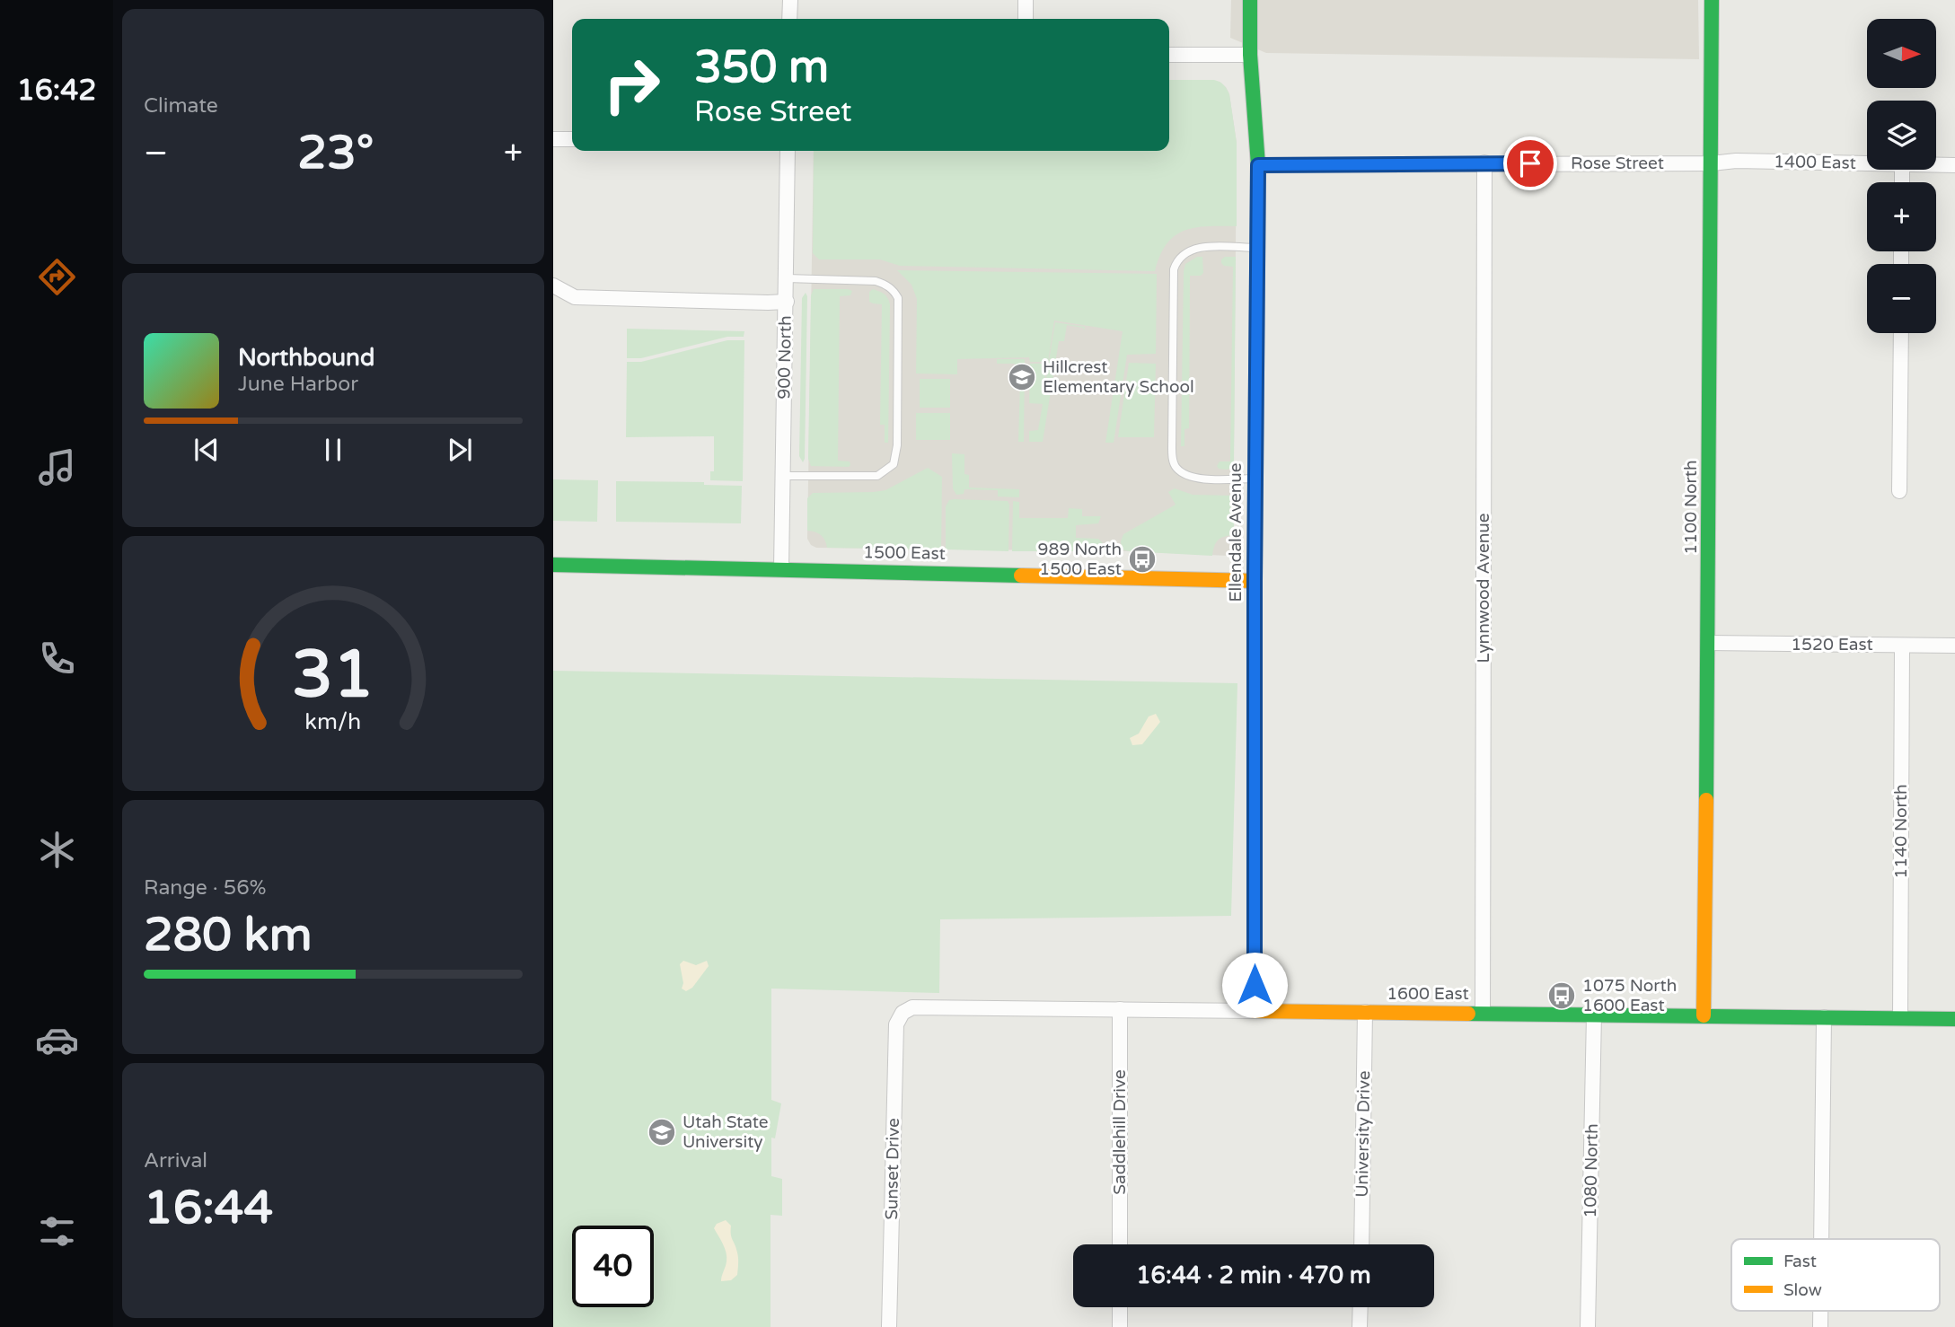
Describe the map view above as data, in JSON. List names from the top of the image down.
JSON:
{
  "streets": {
    "street": [
      "1400 East",
      "Rose Street",
      "900 North",
      "1100 North",
      "Ellendale Avenue",
      "1500 East",
      "Lynnwood Avenue",
      "1520 East",
      "1140 North",
      "1600 East",
      "Saddlehill Drive",
      "University Drive",
      "Sunset Drive",
      "1080 North"
    ]
  },
  "crossings": [
    ["1400 East", "Rose Street"],
    ["1400 East", "1100 North"],
    ["Rose Street", "1100 North"],
    ["Rose Street", "Ellendale Avenue"],
    ["Rose Street", "Lynnwood Avenue"],
    ["900 North", "1500 East"],
    ["1100 North", "1520 East"],
    ["1100 North", "1600 East"],
    ["Ellendale Avenue", "1500 East"],
    ["Ellendale Avenue", "1600 East"],
    ["Lynnwood Avenue", "1600 East"],
    ["1520 East", "1140 North"],
    ["1140 North", "1600 East"],
    ["1600 East", "Saddlehill Drive"],
    ["1600 East", "University Drive"],
    ["1600 East", "Sunset Drive"],
    ["1600 East", "1080 North"]
  ],
  "places": {
    "school or university": ["Hillcrest Elementary School", "Utah State University"],
    "bus stop": ["989 North 1500 East", "1075 North 1600 East"]
  },
  "legend": ["Fast", "Slow"],
  "north": "right",
  "page": {
    "tabs": "16:42",
    "tile": [
      "Climate",
      ["Range · 56%", "280 km"],
      ["Arrival", "16:44"]
    ],
    "map_buttons": ["+", "−"],
    "turn": ["350 m", "Rose Street"],
    "heat": ["−", "23°", "+"],
    "song": ["Northbound", "June Harbor"],
    "limit": "40",
    "trip": "16:44 · 2 min · 470 m",
    "gauge": ["31", "km/h"]
  }
}
